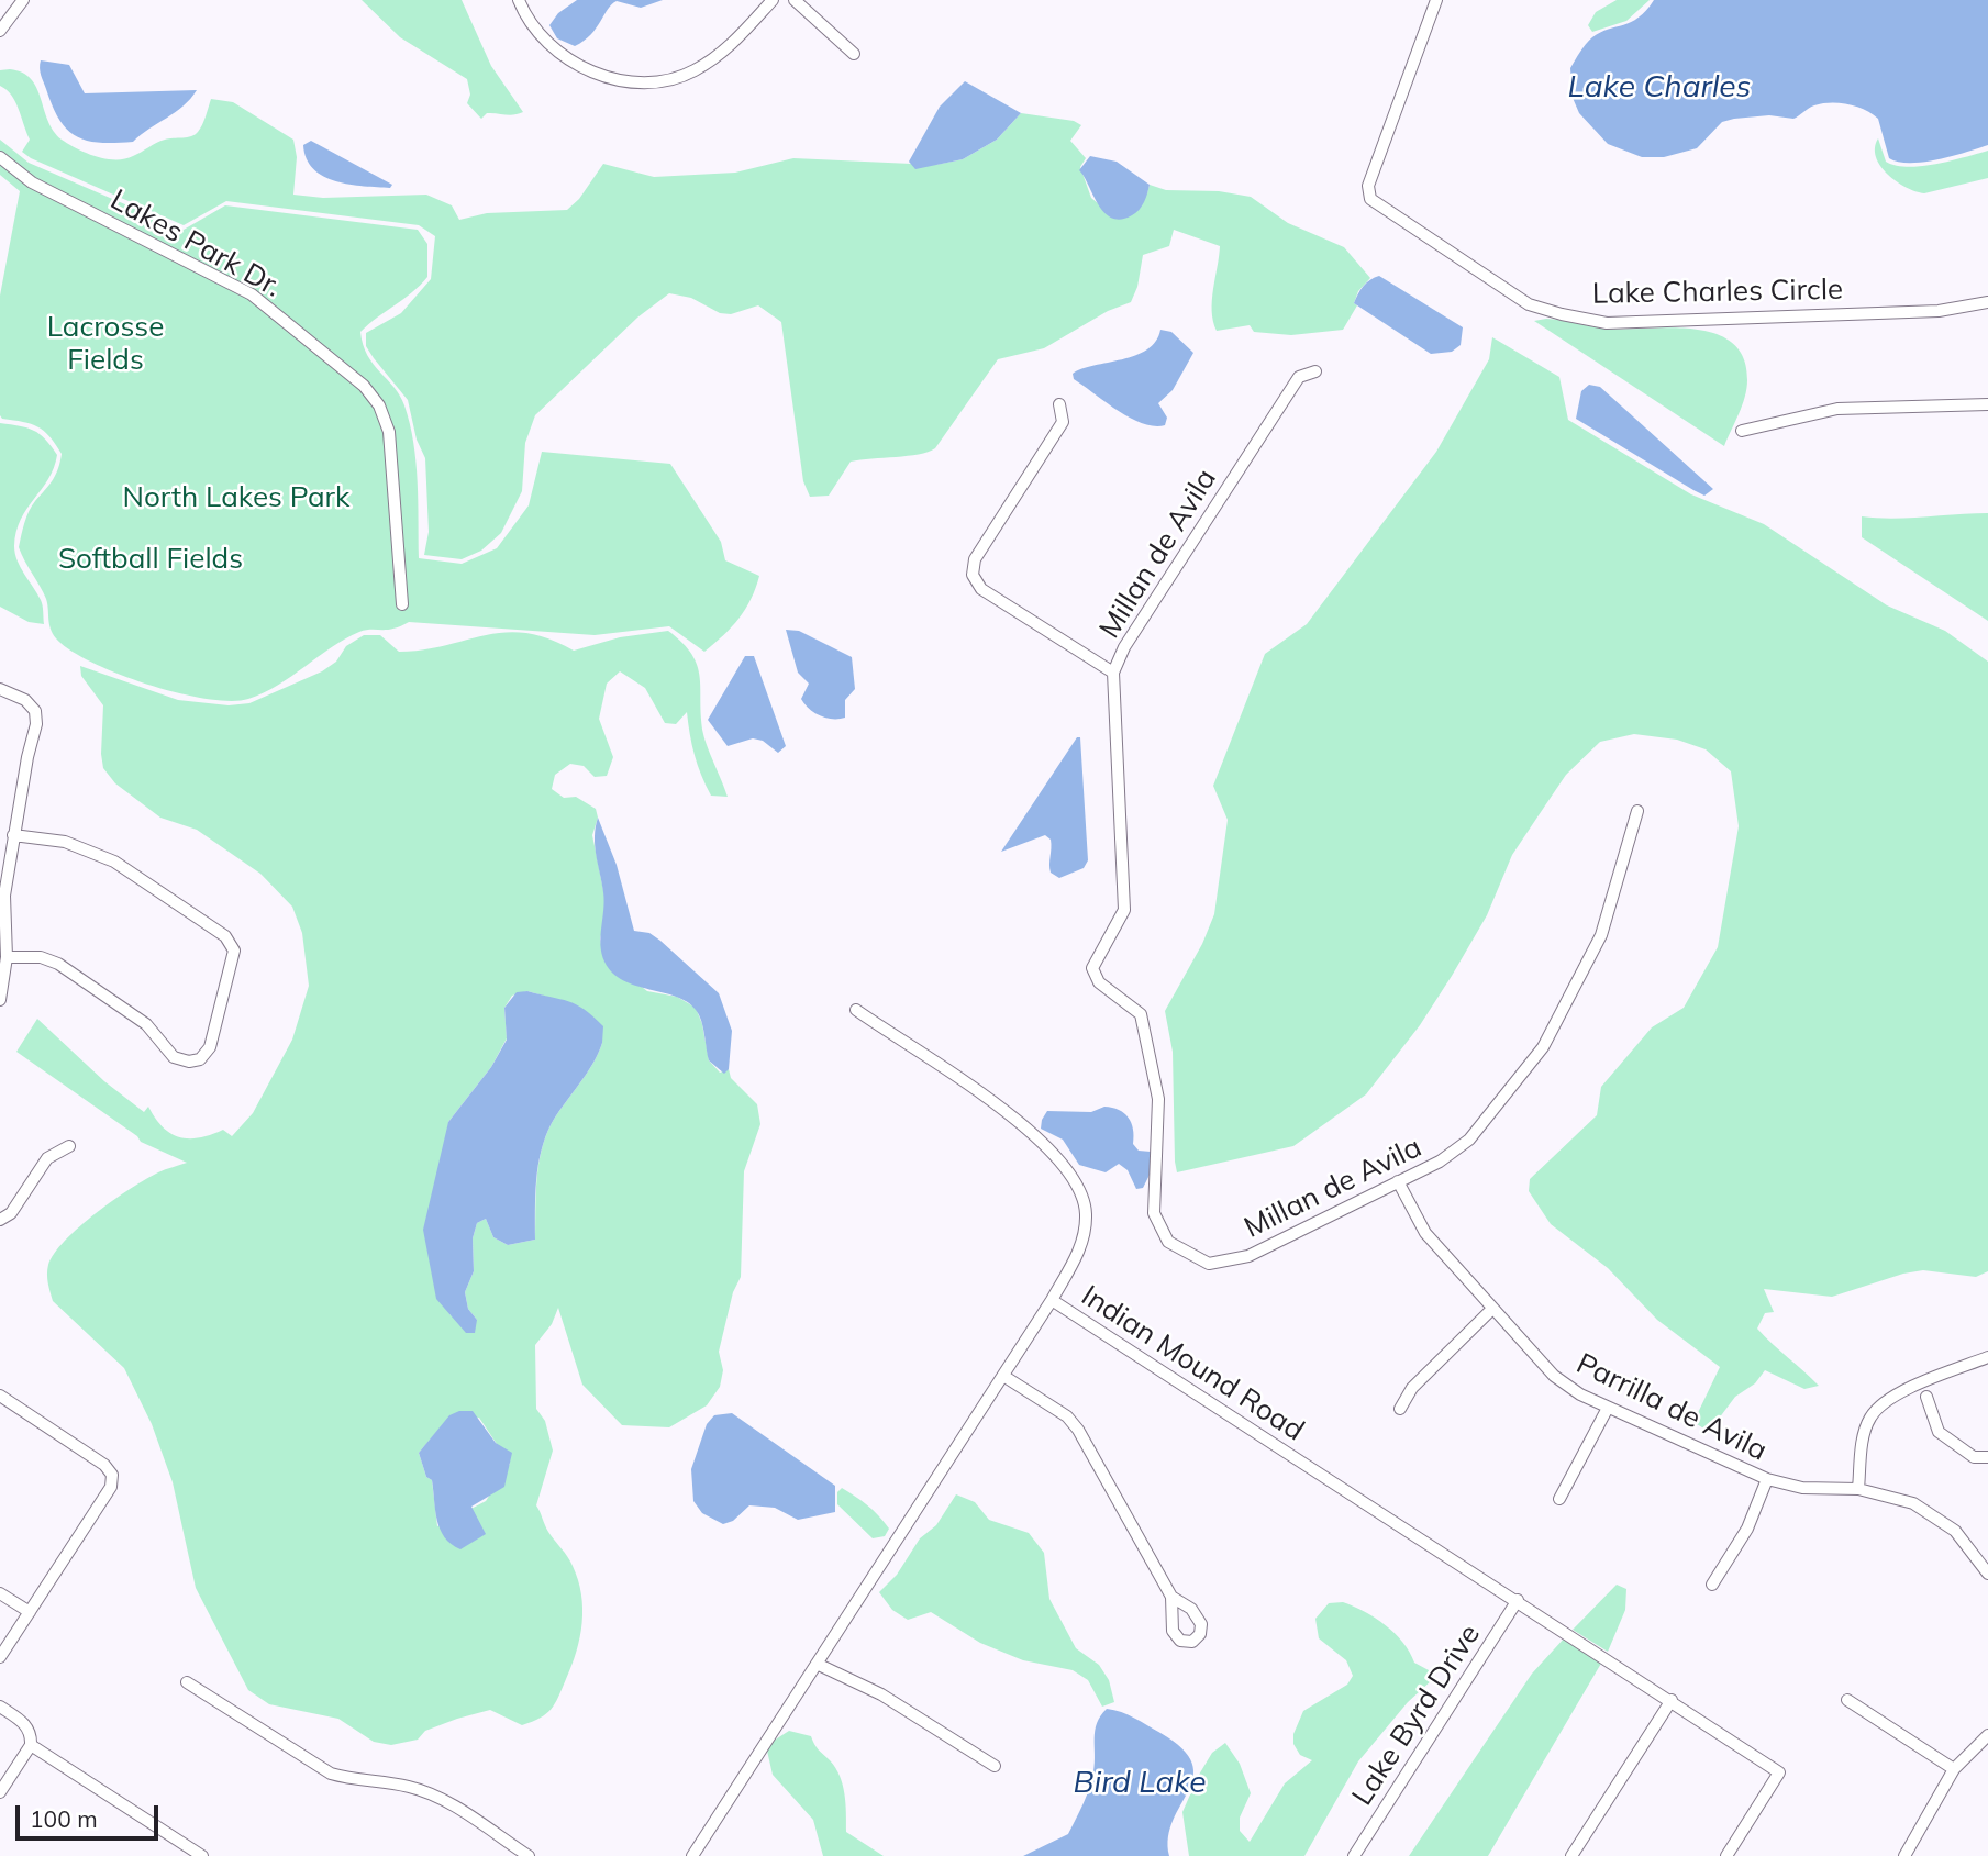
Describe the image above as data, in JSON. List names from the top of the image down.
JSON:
{
  "streets": {
    "street": [
      "Lakes Park Dr.",
      "Lake Charles Circle",
      "Millan de Avila",
      "Indian Mound Road",
      "Parrilla de Avila",
      "Lake Byrd Drive"
    ]
  },
  "crossings": [
    ["Millan de Avila", "Parrilla de Avila"],
    ["Indian Mound Road", "Lake Byrd Drive"]
  ],
  "water": ["Lake Charles", "Bird Lake"],
  "parks": ["Lacrosse Fields", "North Lakes Park", "Softball Fields"],
  "scale_bar": "100 m"
}
